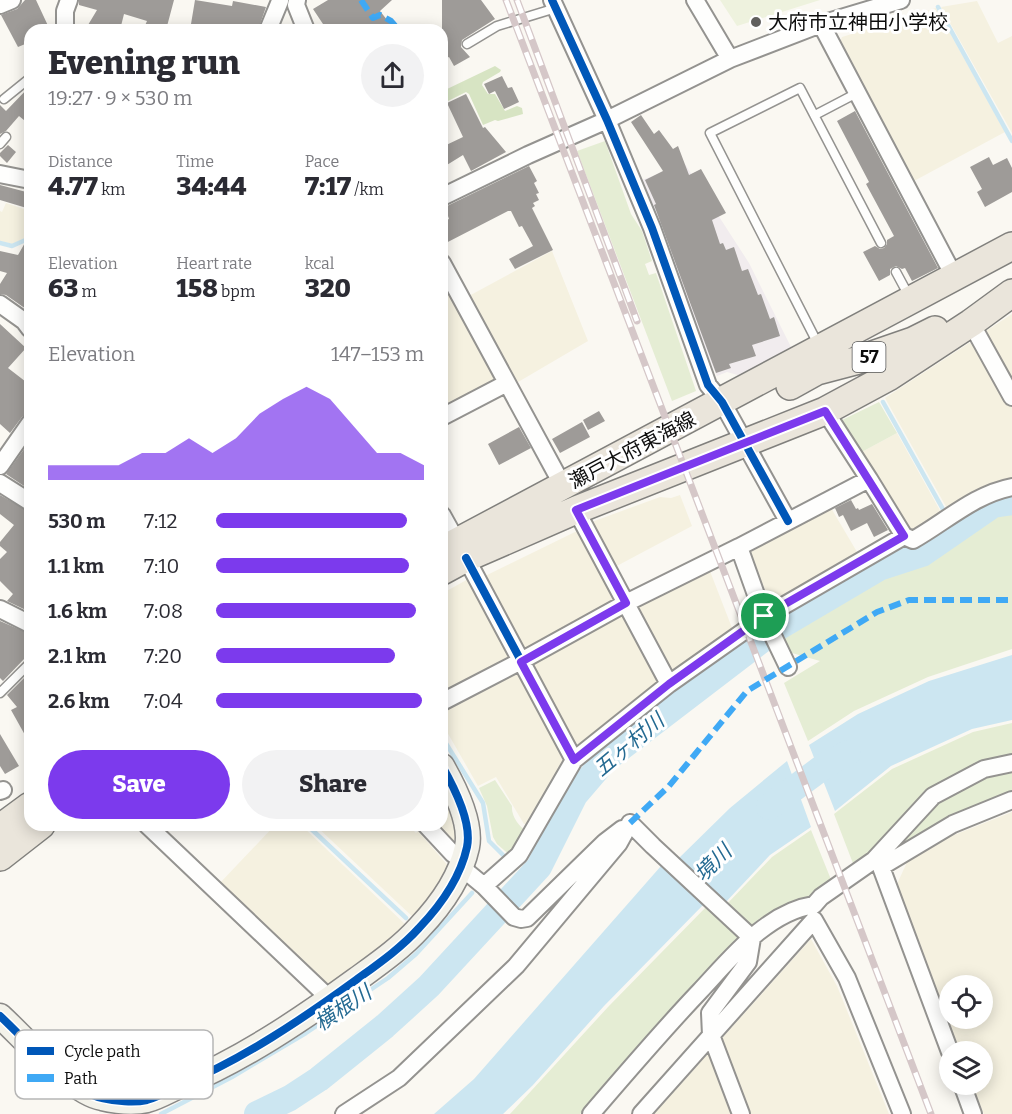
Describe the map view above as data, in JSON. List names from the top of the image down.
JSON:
{
  "streets": {
    "main road": ["57", "瀬戸大府東海線"]
  },
  "crossings": [
    ["57", "瀬戸大府東海線"]
  ],
  "water": ["五ヶ村川", "境川", "横根川"],
  "places": ["大府市立神田小学校"],
  "legend": ["Cycle path", "Path"],
  "page": {
    "heading": ["Evening run", "19:27 · 9 × 530 m"],
    "stats": [
      ["Distance", "4.77 km"],
      ["Time", "34:44"],
      ["Pace", "7:17 /km"],
      ["Elevation", "63 m"],
      ["Heart rate", "158 bpm"],
      ["kcal", "320"]
    ],
    "chart": ["Elevation", "147–153 m"],
    "list": [
      {
        "name": "530 m",
        "note": "7:12"
      },
      {
        "name": "1.1 km",
        "note": "7:10"
      },
      {
        "name": "1.6 km",
        "note": "7:08"
      },
      {
        "name": "2.1 km",
        "note": "7:20"
      },
      {
        "name": "2.6 km",
        "note": "7:04"
      }
    ],
    "buttons": ["Save", "Share"]
  }
}
